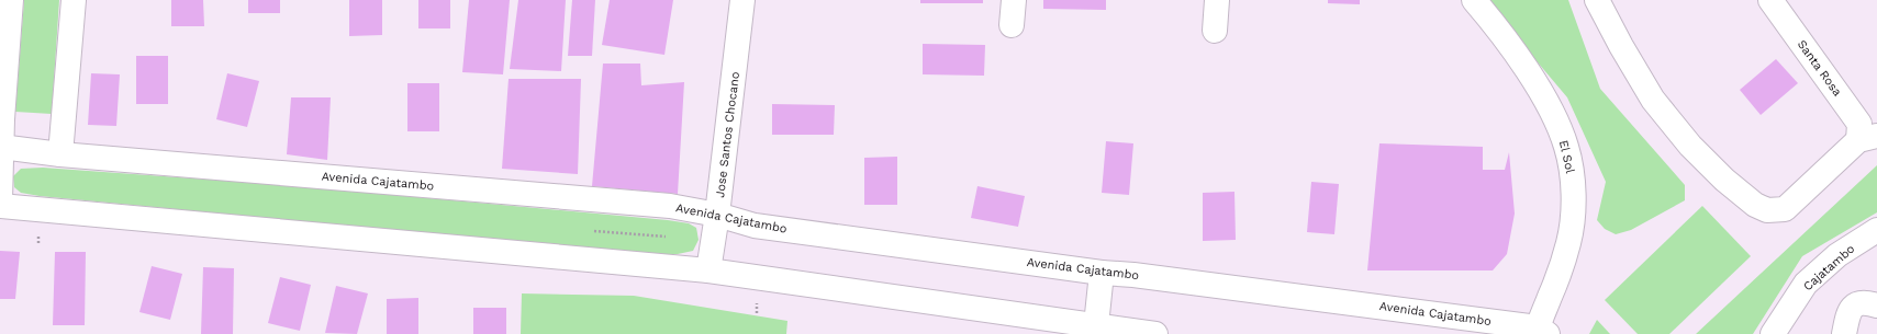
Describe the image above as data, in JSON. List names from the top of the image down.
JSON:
{
  "streets": {
    "street": [
      "Santa Rosa",
      "Jose Santos Chocano",
      "El Sol",
      "Avenida Cajatambo",
      "Cajatambo"
    ]
  },
  "crossings": [
    ["Jose Santos Chocano", "Avenida Cajatambo"],
    ["El Sol", "Avenida Cajatambo"]
  ]
}
